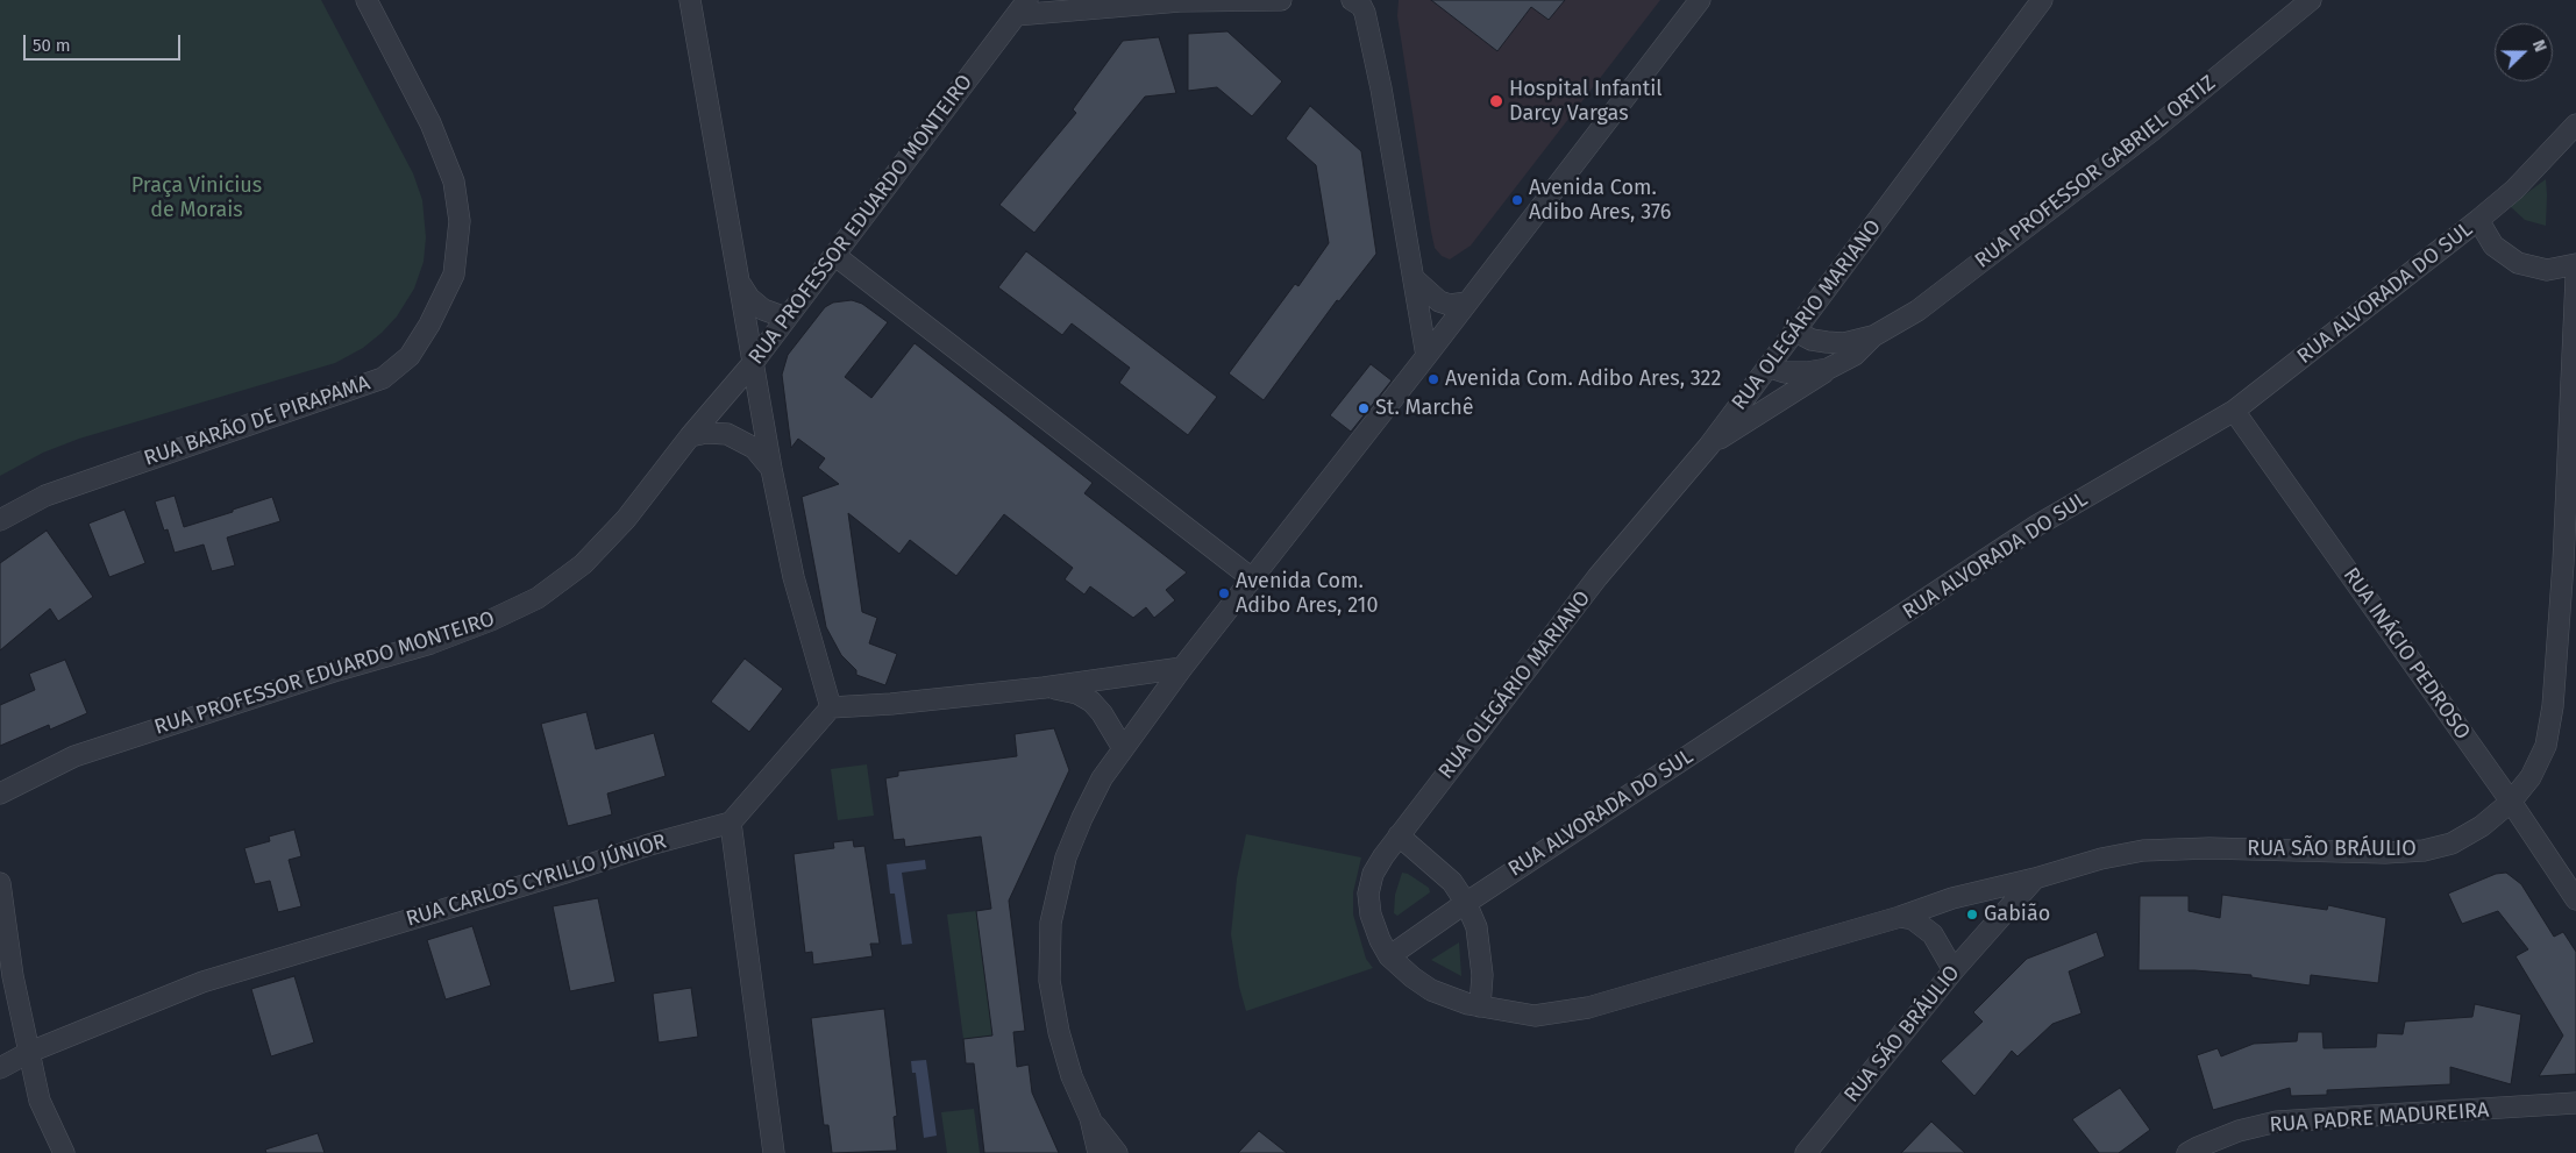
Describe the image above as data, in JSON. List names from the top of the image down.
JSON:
{
  "streets": {
    "street": [
      "RUA PROFESSOR GABRIEL ORTIZ",
      "RUA PROFESSOR EDUARDO MONTEIRO",
      "RUA ALVORADA DO SUL",
      "RUA OLEGÁRIO MARIANO",
      "RUA BARÃO DE PIRAPAMA",
      "RUA INÁCIO PEDROSO",
      "RUA SÃO BRÁULIO",
      "RUA CARLOS CYRILLO JÚNIOR",
      "RUA PADRE MADUREIRA"
    ]
  },
  "crossings": [
    ["RUA PROFESSOR GABRIEL ORTIZ", "RUA OLEGÁRIO MARIANO"],
    ["RUA ALVORADA DO SUL", "RUA OLEGÁRIO MARIANO"],
    ["RUA ALVORADA DO SUL", "RUA INÁCIO PEDROSO"],
    ["RUA OLEGÁRIO MARIANO", "RUA SÃO BRÁULIO"],
    ["RUA INÁCIO PEDROSO", "RUA SÃO BRÁULIO"]
  ],
  "parks": ["Praça Vinicius de Morais"],
  "places": [
    "Hospital Infantil Darcy Vargas",
    "Avenida Com. Adibo Ares, 376",
    "Avenida Com. Adibo Ares, 322",
    "St. Marchê",
    "Avenida Com. Adibo Ares, 210",
    "Gabião"
  ],
  "scale_bar": "50 m",
  "north": "right"
}
